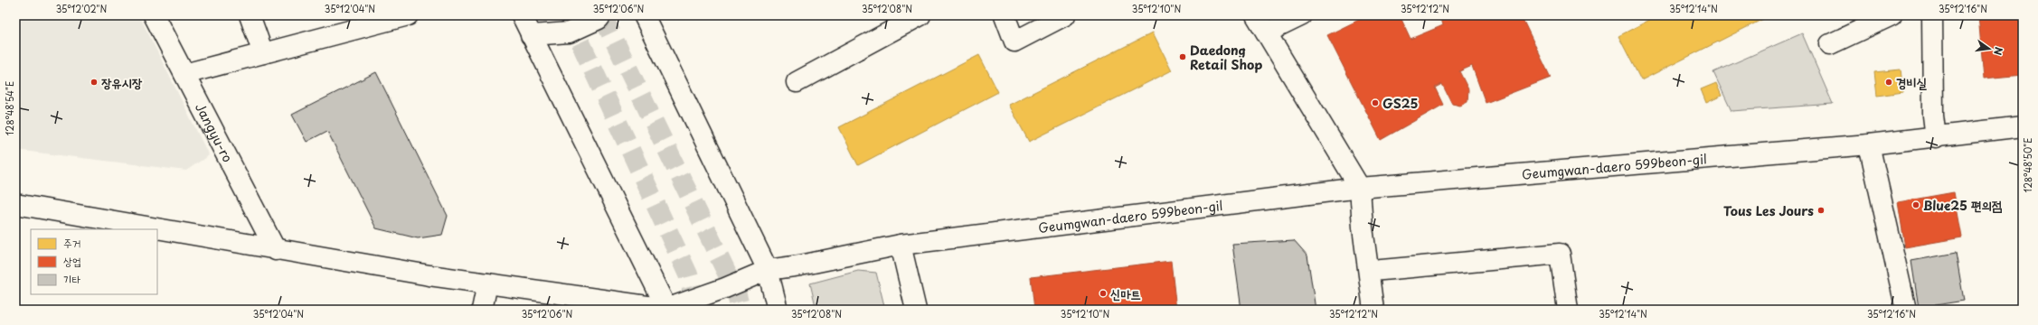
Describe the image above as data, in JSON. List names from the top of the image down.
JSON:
{
  "streets": {
    "street": ["Jangyu-ro", "Geumgwan-daero 599beon-gil"]
  },
  "places": [
    "Daedong Retail Shop",
    "장유시장",
    "경비실",
    "GS25",
    "Blue25 편의점",
    "Tous Les Jours",
    "신마트"
  ],
  "legend": ["주거", "상업", "기타"],
  "north": "right",
  "coordinates": [
    "35°12'02\"N",
    "35°12'04\"N",
    "35°12'06\"N",
    "35°12'08\"N",
    "35°12'10\"N",
    "35°12'12\"N",
    "35°12'14\"N",
    "35°12'16\"N",
    "128°48'54\"E",
    "128°48'50\"E"
  ]
}
